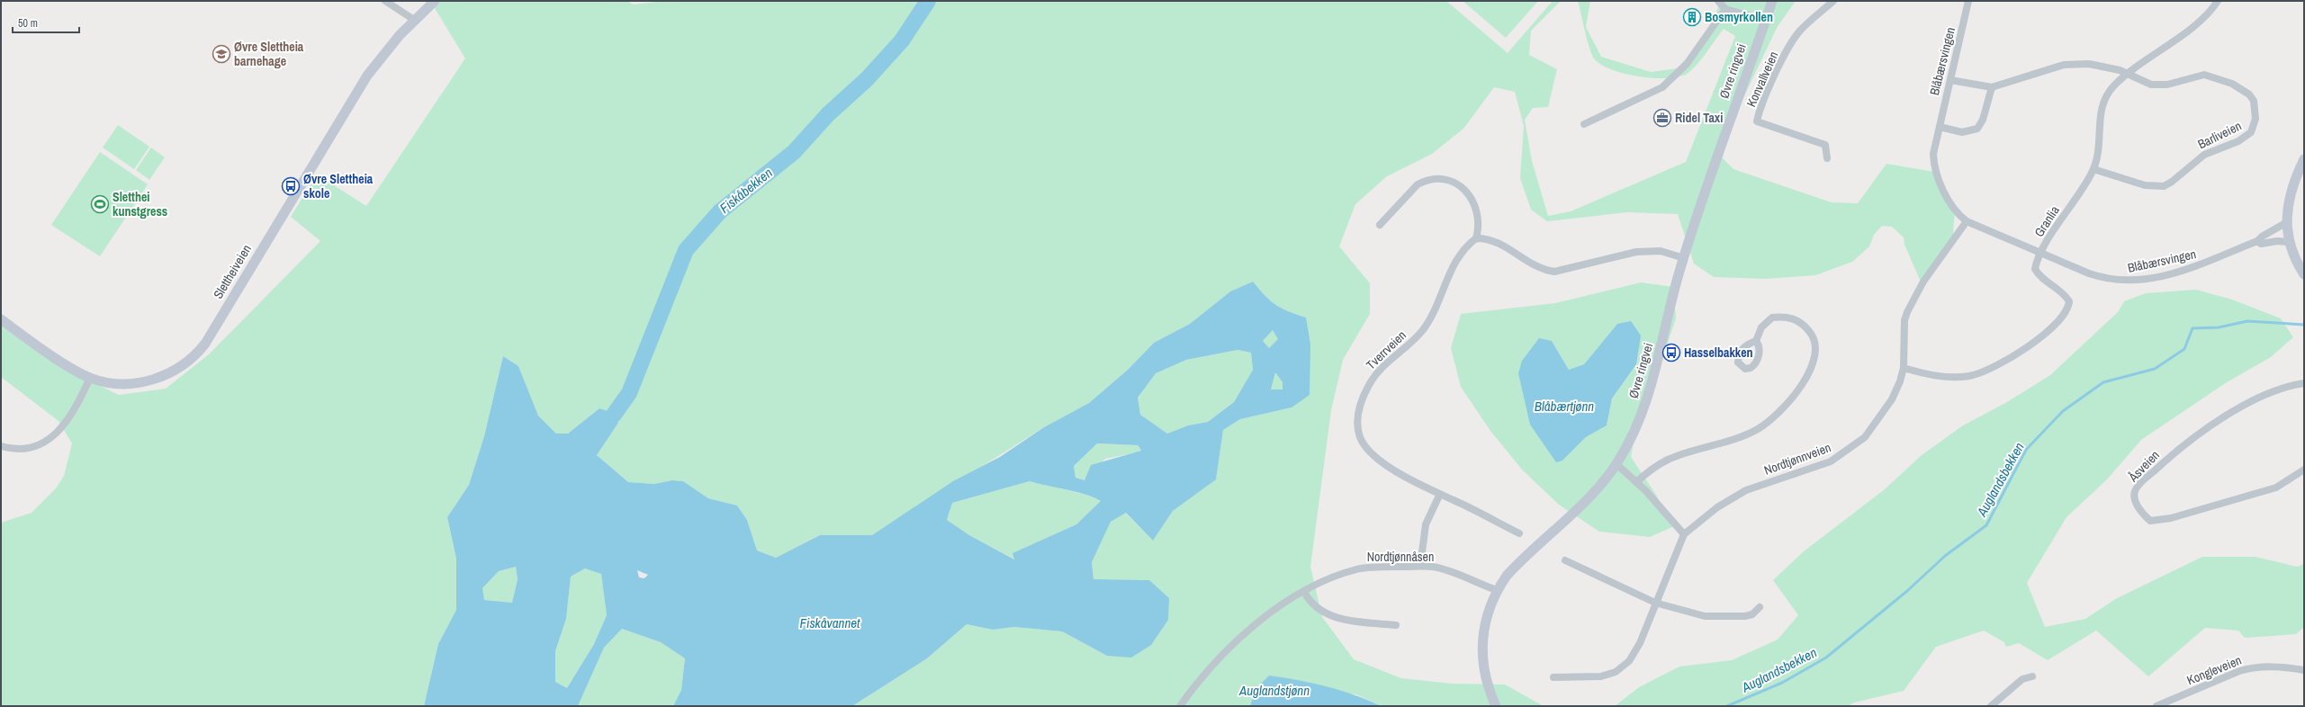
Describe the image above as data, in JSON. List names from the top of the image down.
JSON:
{
  "streets": {
    "street": [
      "Blåbærsvingen",
      "Øvre ringvei",
      "Konvallveien",
      "Barliveien",
      "Granlia",
      "Slettheiveien",
      "Tverrveien",
      "Nordtjønnveien",
      "Åsveien",
      "Nordtjønnåsen",
      "Kongleveien"
    ]
  },
  "crossings": [
    ["Blåbærsvingen", "Barliveien"],
    ["Blåbærsvingen", "Granlia"],
    ["Blåbærsvingen", "Nordtjønnveien"],
    ["Øvre ringvei", "Nordtjønnåsen"],
    ["Barliveien", "Granlia"],
    ["Granlia", "Nordtjønnveien"]
  ],
  "water": [
    "Fiskåbekken",
    "Blåbærtjønn",
    "Auglandsbekken",
    "Fiskåvannet",
    "Auglandstjønn"
  ],
  "places": {
    "building": ["Bosmyrkollen"],
    "school or university": ["Øvre Slettheia barnehage"],
    "office": ["Ridel Taxi"],
    "bus stop": ["Øvre Slettheia skole", "Hasselbakken"],
    "sports": ["Sletthei kunstgress"]
  },
  "scale_bar": "50 m"
}
